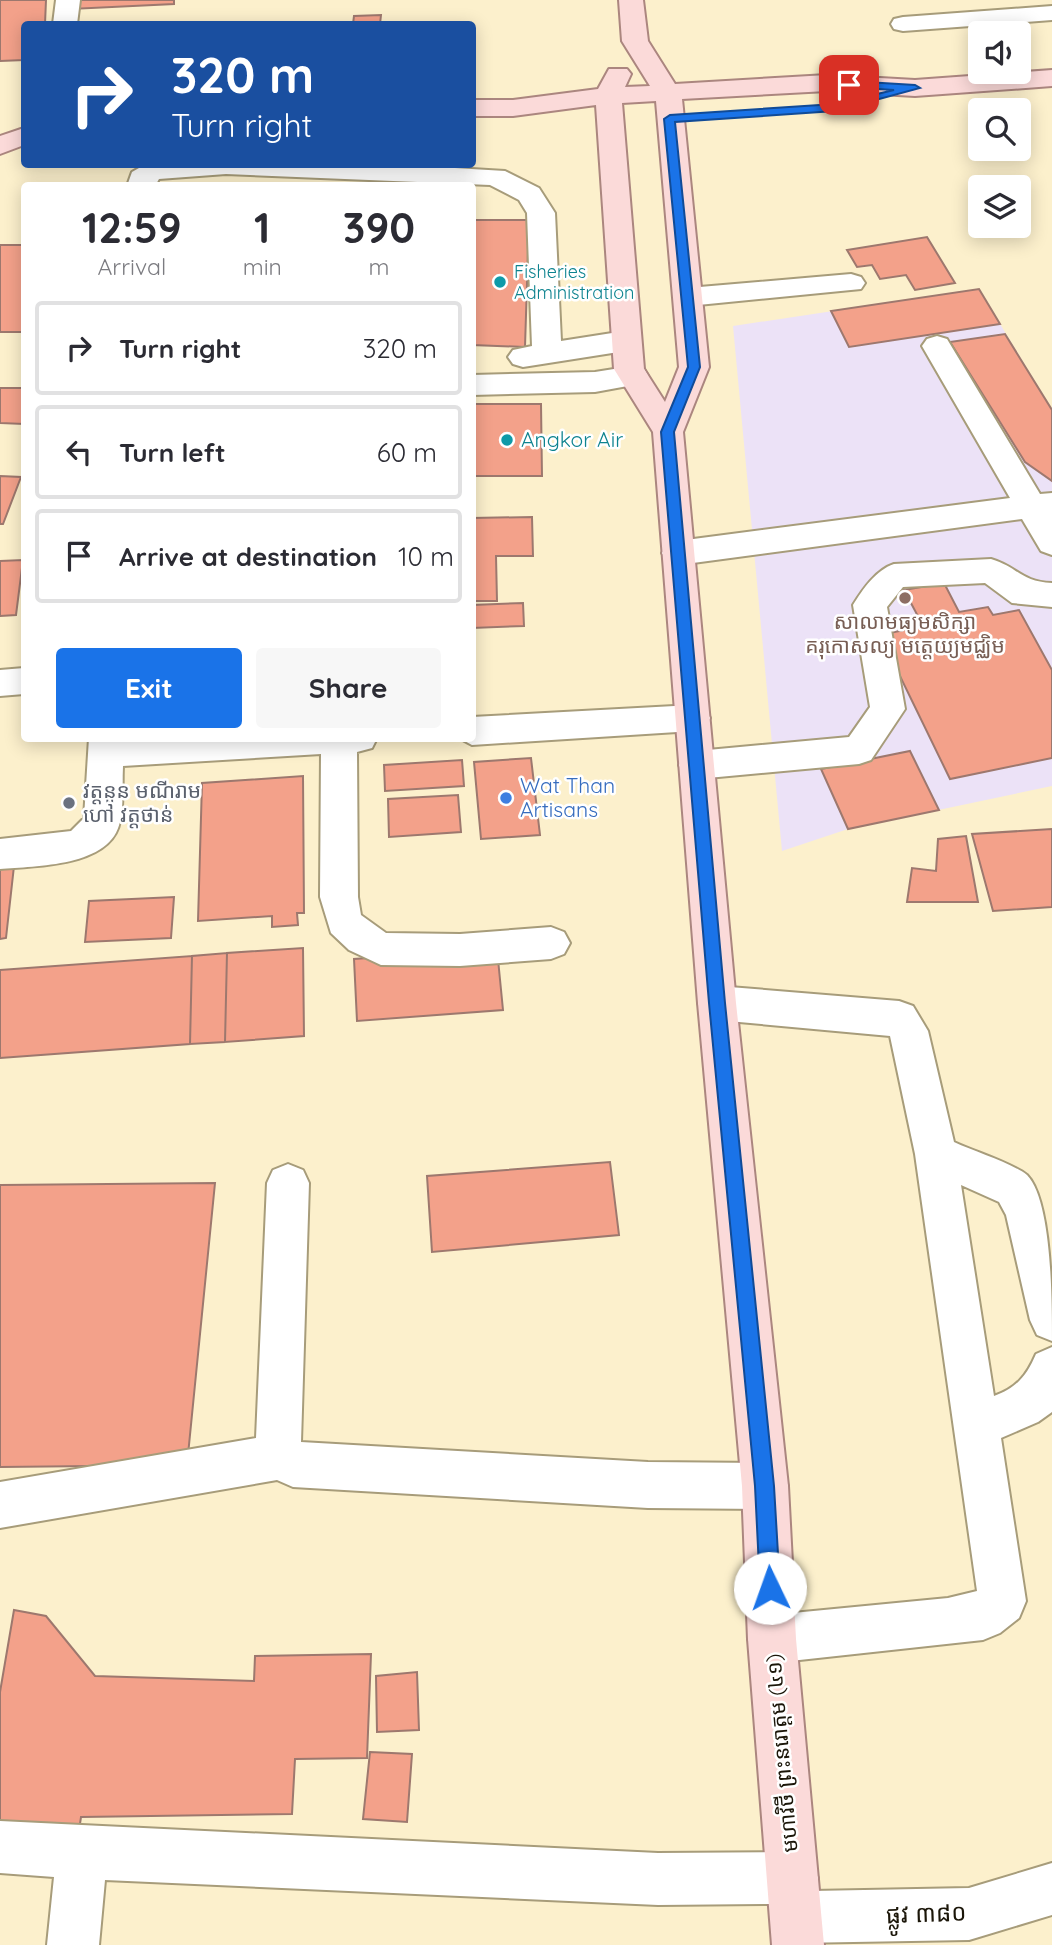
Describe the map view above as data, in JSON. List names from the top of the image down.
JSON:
{
  "streets": {
    "main road": ["មហាវិថី ព្រះនរោត្តម (៤១)"],
    "street": ["ផ្លូវ ៣៨០"]
  },
  "crossings": [
    ["មហាវិថី ព្រះនរោត្តម (៤១)", "ផ្លូវ ៣៨០"]
  ],
  "places": [
    "Fisheries Administration",
    "Angkor Air",
    "សាលាមធ្យមសិក្សា គរុកោសល្យ មត្តេយ្យមជ្ឈិម",
    "Wat Than Artisans",
    "វត្តនួន មណីរាម ហៅ វត្តថាន់"
  ],
  "page": {
    "turn": ["320 m", "Turn right"],
    "eta": [
      "12:59",
      "Arrival",
      "1",
      "min",
      "390",
      "m"
    ],
    "list": [
      {
        "name": "Turn right",
        "value": "320 m"
      },
      {
        "name": "Turn left",
        "value": "60 m"
      },
      {
        "name": "Arrive at destination",
        "value": "10 m"
      }
    ],
    "buttons": ["Exit", "Share"]
  }
}
